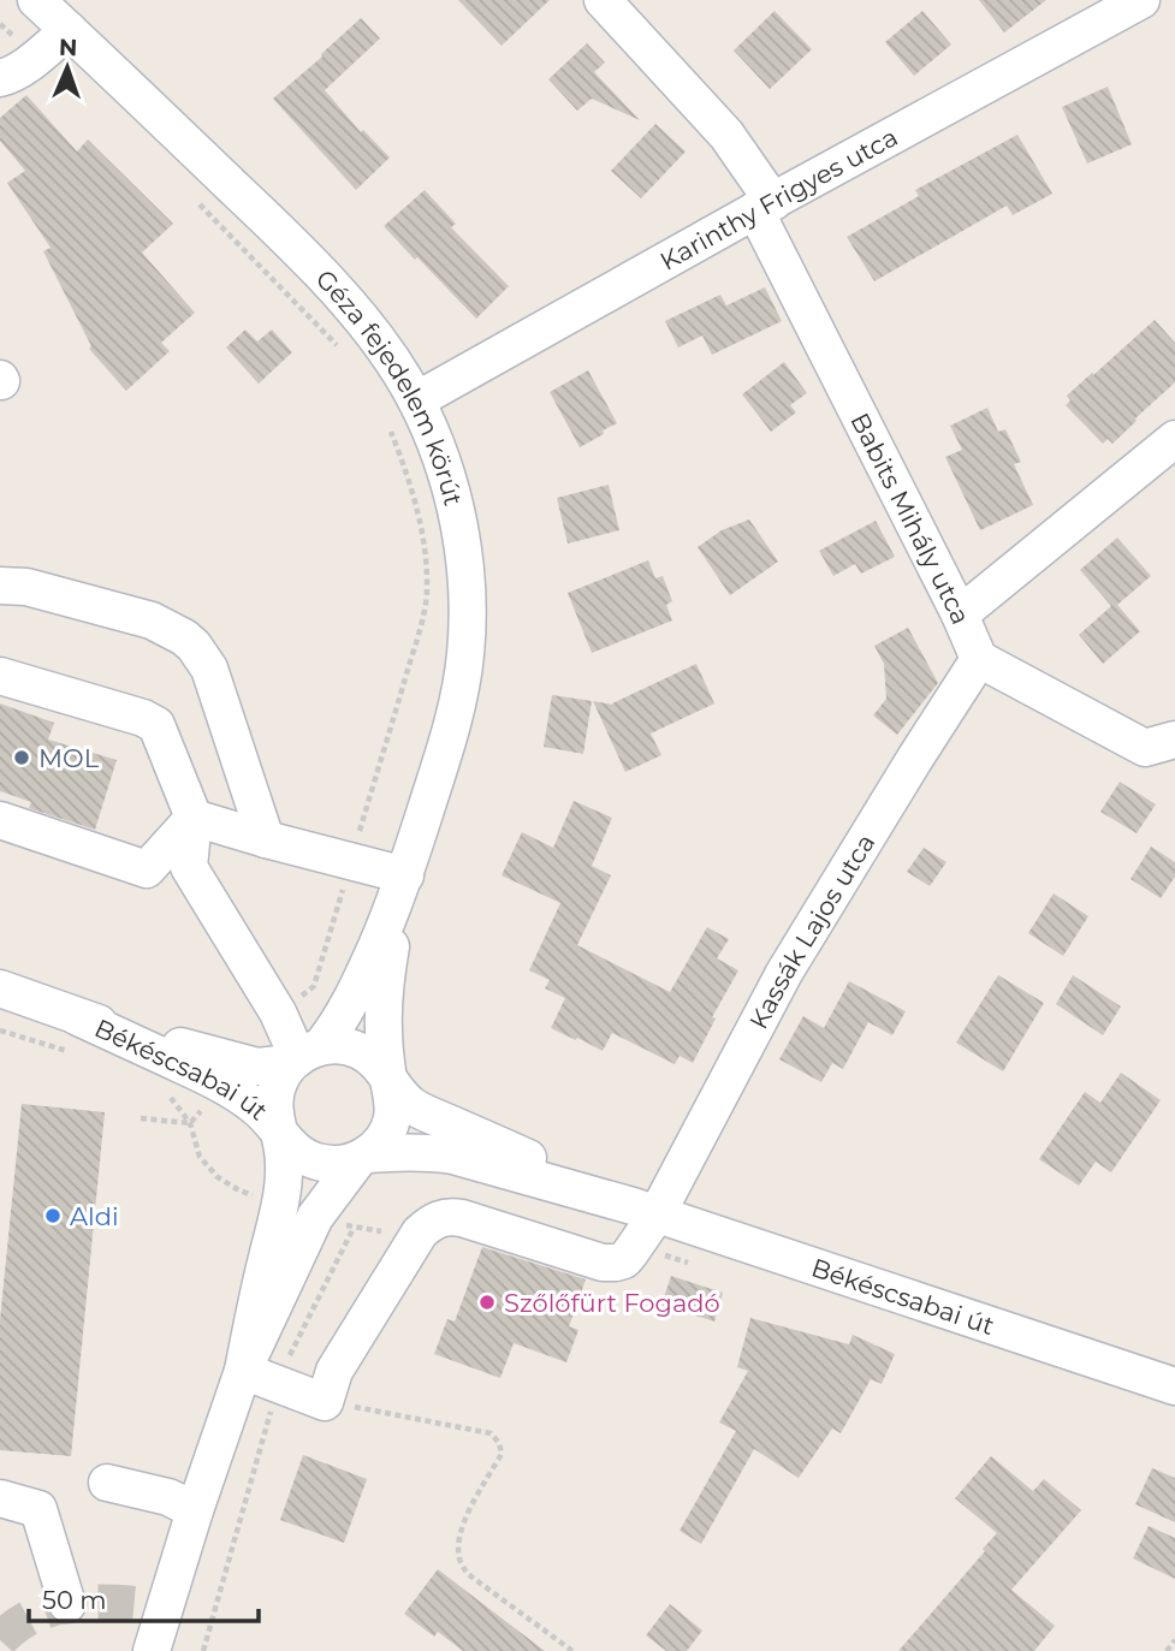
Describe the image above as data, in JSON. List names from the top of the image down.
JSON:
{
  "streets": {
    "street": [
      "Karinthy Frigyes utca",
      "Géza fejedelem körút",
      "Babits Mihály utca",
      "Kassák Lajos utca",
      "Békéscsabai út"
    ]
  },
  "crossings": [
    ["Karinthy Frigyes utca", "Géza fejedelem körút"],
    ["Karinthy Frigyes utca", "Babits Mihály utca"],
    ["Géza fejedelem körút", "Békéscsabai út"],
    ["Babits Mihály utca", "Kassák Lajos utca"],
    ["Kassák Lajos utca", "Békéscsabai út"]
  ],
  "places": ["MOL", "Aldi", "Szőlőfürt Fogadó"],
  "scale_bar": "50 m",
  "north": "top"
}
